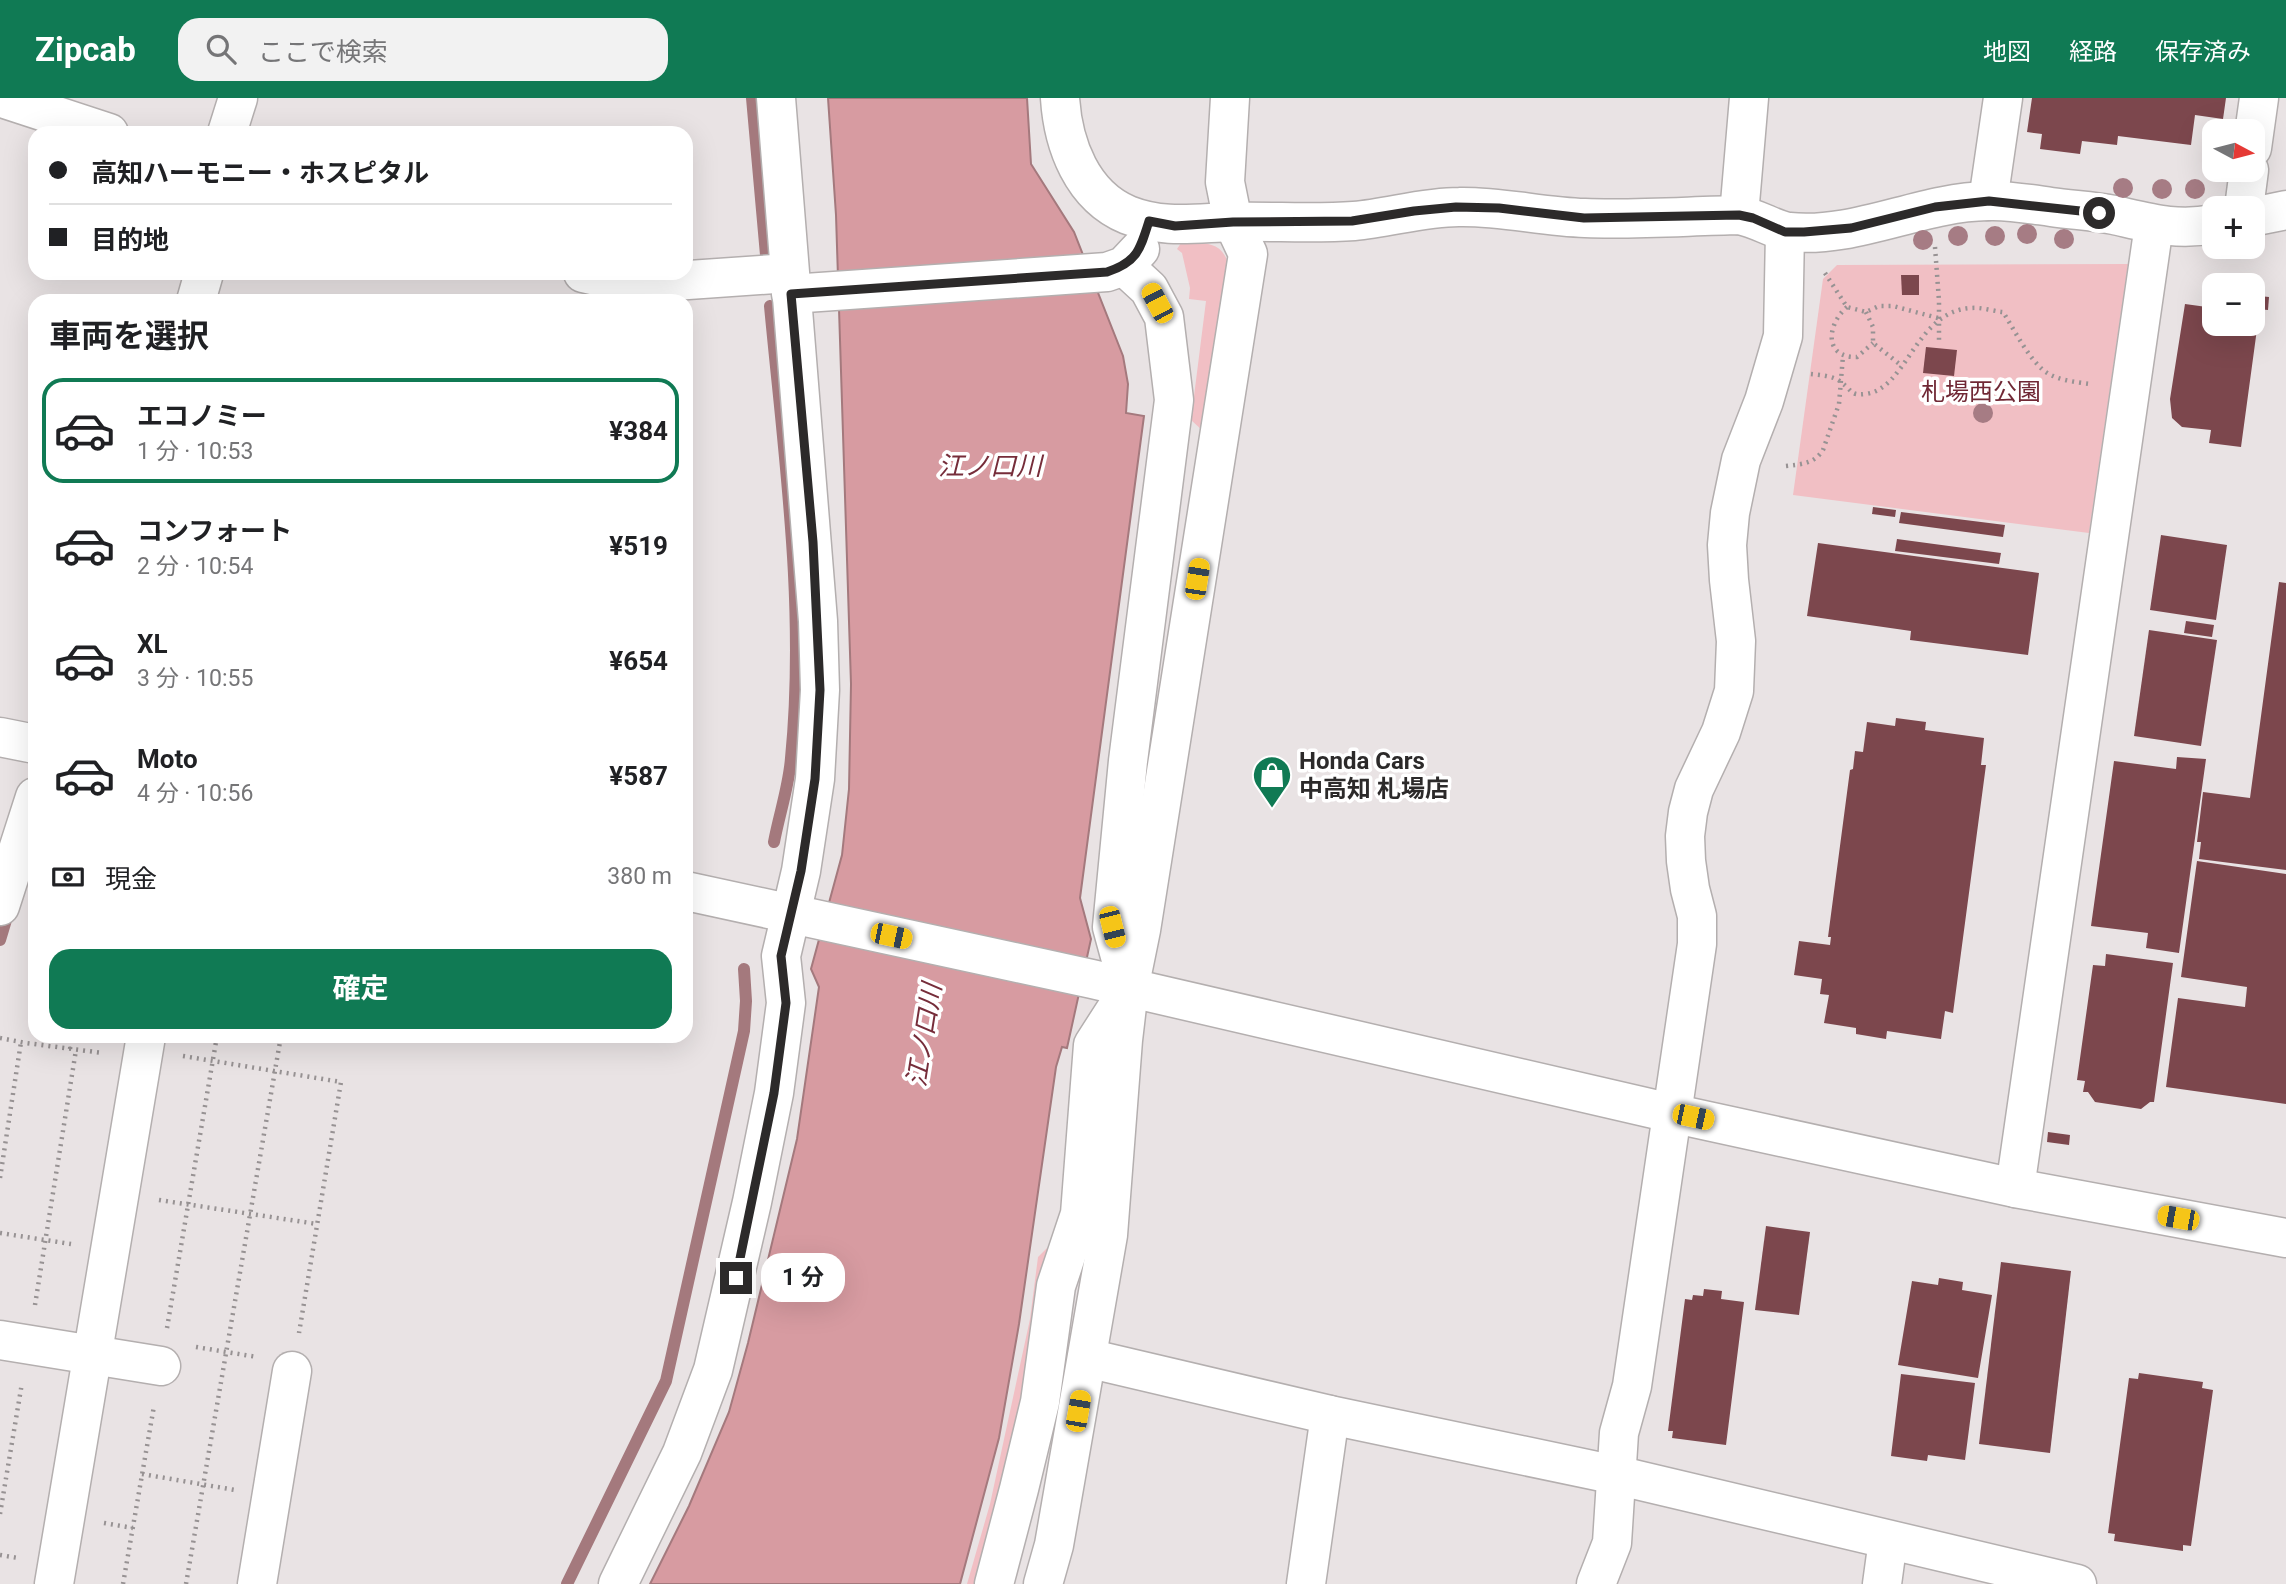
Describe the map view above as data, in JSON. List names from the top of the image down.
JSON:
{
  "water": ["江ノ口川"],
  "parks": ["札場西公園"],
  "places": {
    "shop": ["Honda Cars 中高知 札場店"]
  },
  "north": "right",
  "page": {
    "header": "Zipcab",
    "search": "ここで検索",
    "nav": ["地図", "経路", "保存済み"],
    "map_buttons": ["+", "−"],
    "banner": ["高知ハーモニー・ホスピタル", "目的地"],
    "heading": "車両を選択",
    "list": [
      {
        "name": "エコノミー",
        "note": "1 分 · 10:53",
        "value": "¥384"
      },
      {
        "name": "コンフォート",
        "note": "2 分 · 10:54",
        "value": "¥519"
      },
      {
        "name": "XL",
        "note": "3 分 · 10:55",
        "value": "¥654"
      },
      {
        "name": "Moto",
        "note": "4 分 · 10:56",
        "value": "¥587"
      }
    ],
    "pay": ["現金", "380 m"],
    "buttons": "確定",
    "bubble": "1 分"
  }
}
